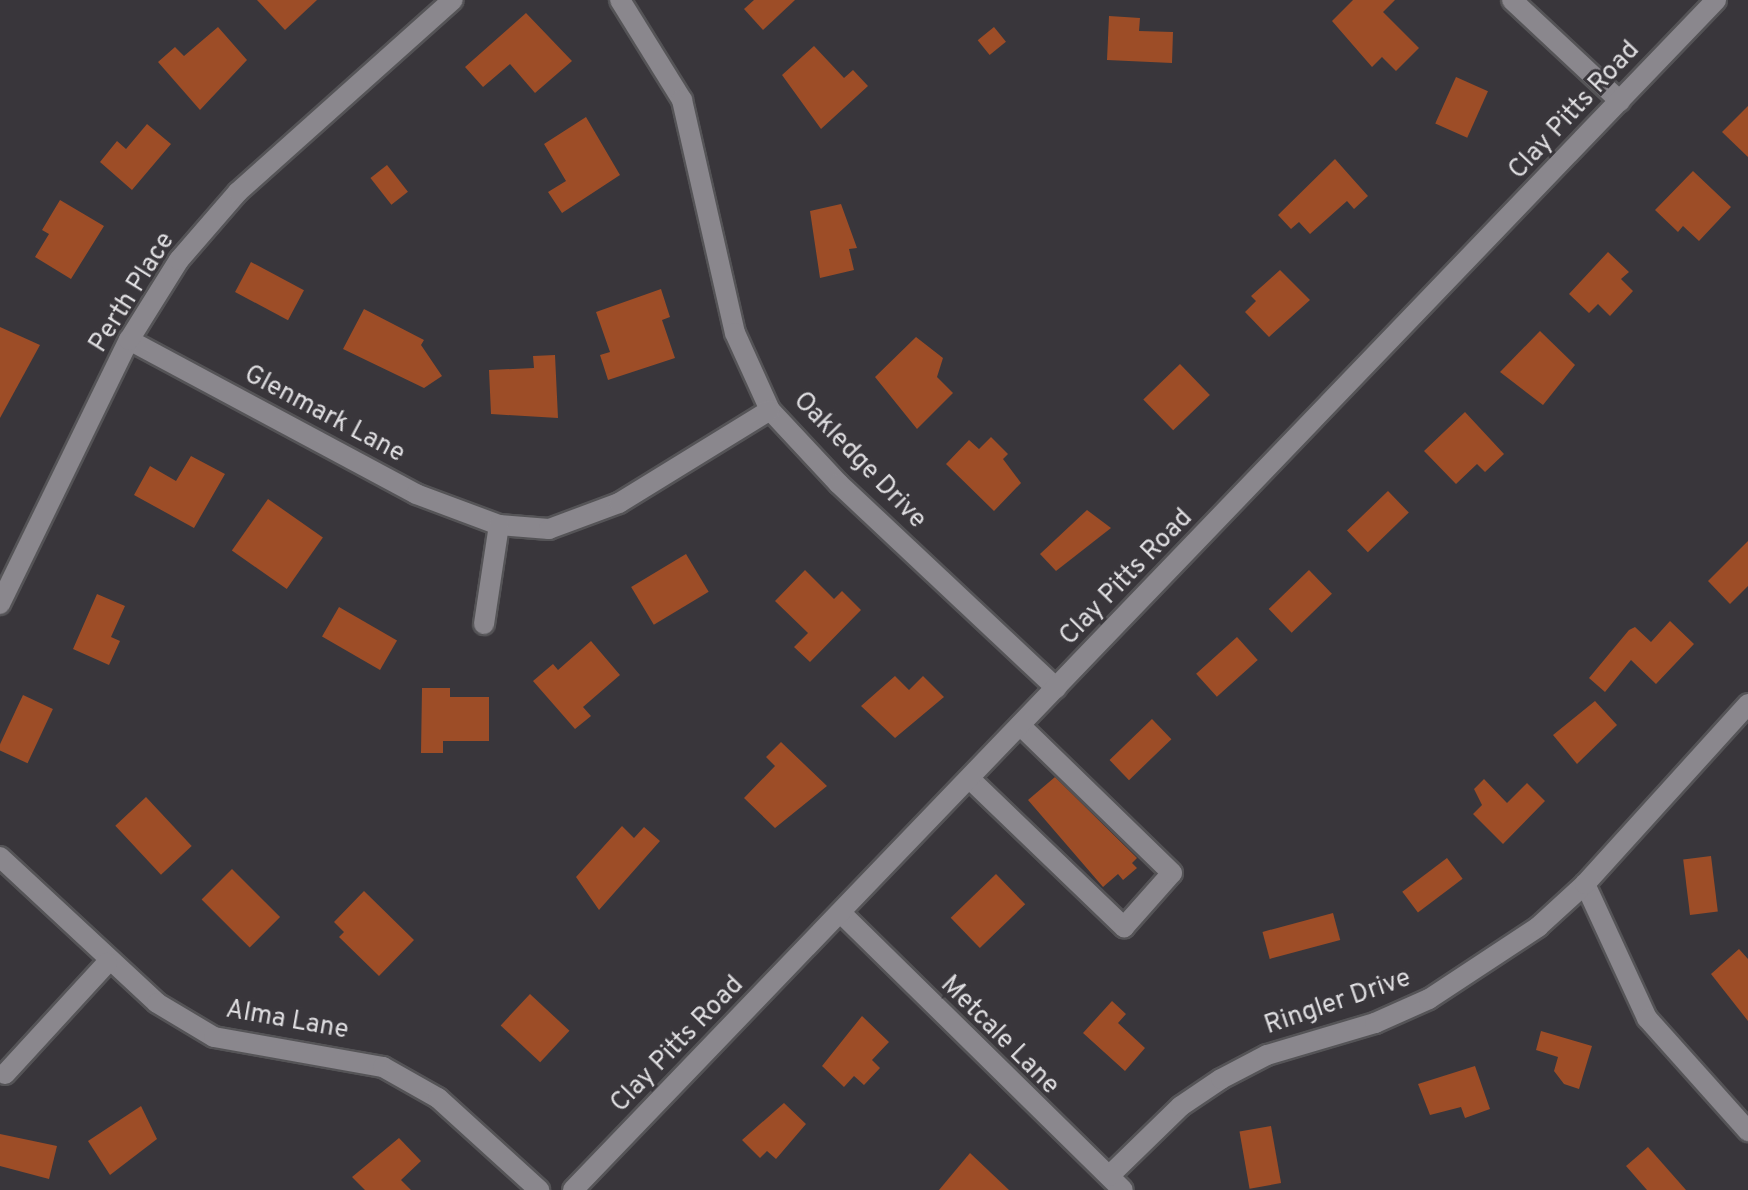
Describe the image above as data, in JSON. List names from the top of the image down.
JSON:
{
  "streets": {
    "street": [
      "Clay Pitts Road",
      "Perth Place",
      "Glenmark Lane",
      "Oakledge Drive",
      "Ringler Drive",
      "Alma Lane",
      "Metcale Lane"
    ]
  },
  "crossings": [
    ["Clay Pitts Road", "Oakledge Drive"],
    ["Clay Pitts Road", "Metcale Lane"],
    ["Perth Place", "Glenmark Lane"],
    ["Glenmark Lane", "Oakledge Drive"],
    ["Ringler Drive", "Metcale Lane"]
  ]
}
